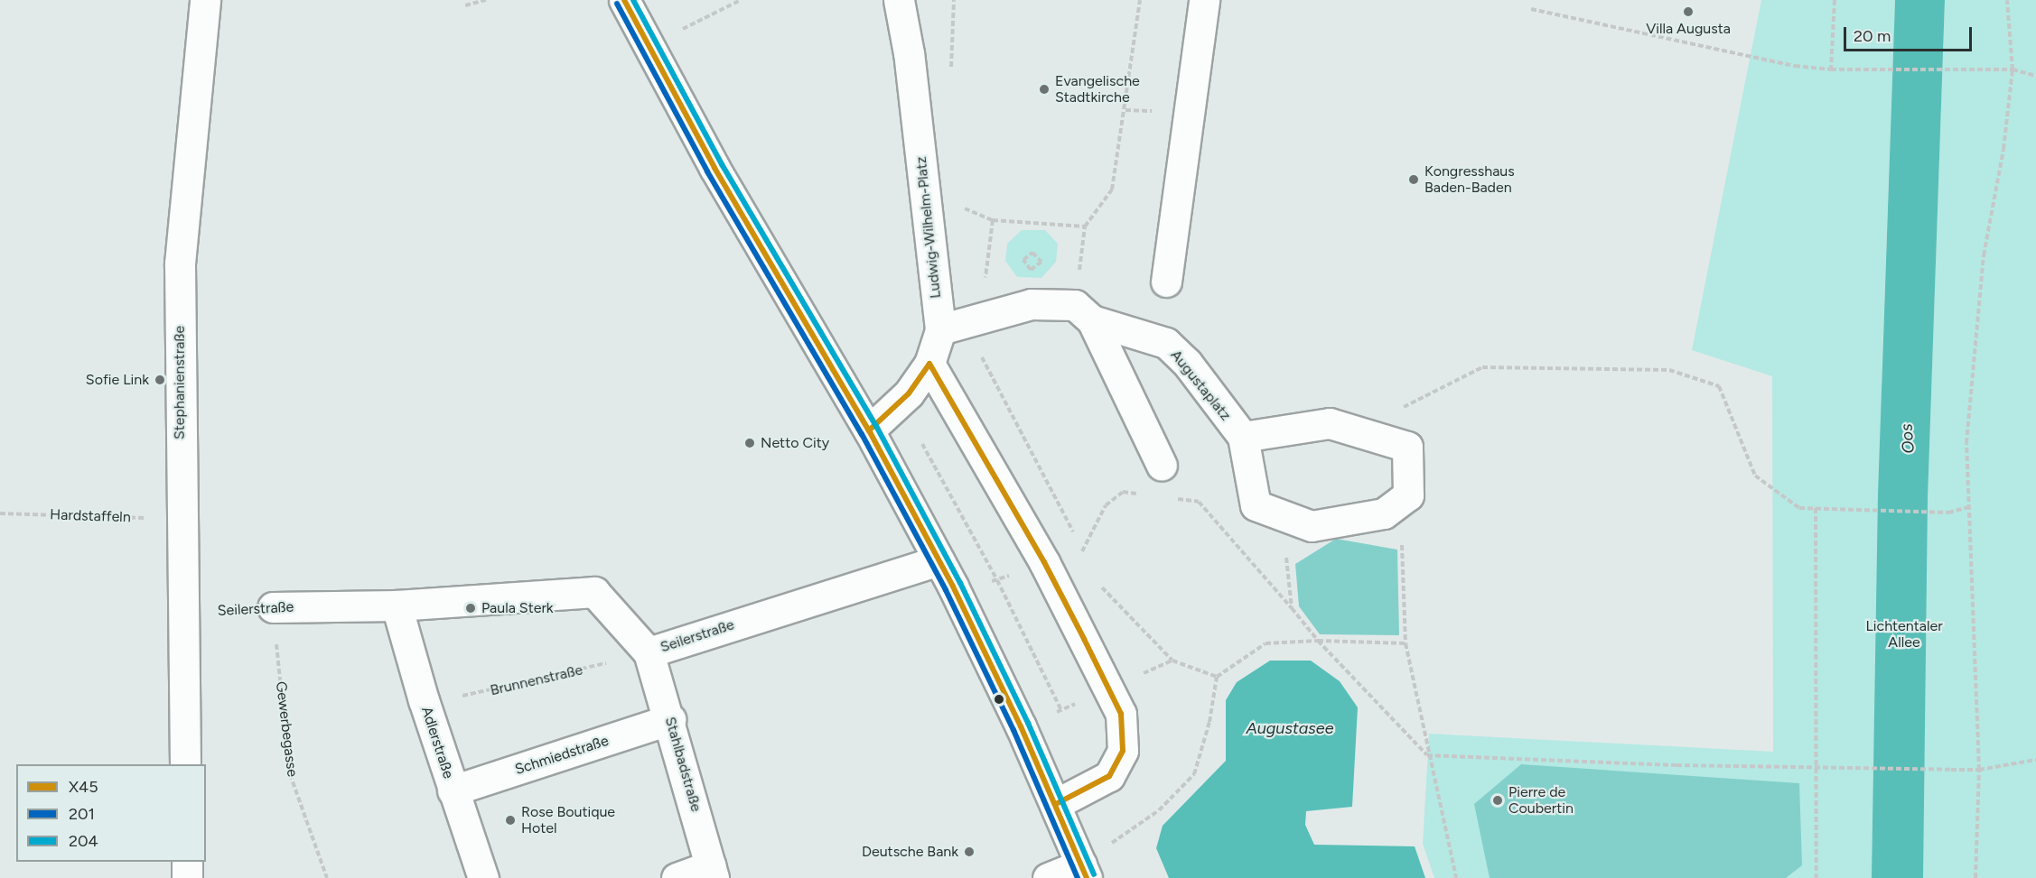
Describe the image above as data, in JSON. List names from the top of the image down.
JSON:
{
  "streets": {
    "street": [
      "Ludwig-Wilhelm-Platz",
      "Stephanienstraße",
      "Augustaplatz",
      "Seilerstraße",
      "Adlerstraße",
      "Schmiedstraße",
      "Stahlbadstraße"
    ],
    "path": ["Hardstaffeln", "Brunnenstraße", "Gewerbegasse"]
  },
  "crossings": [
    ["Ludwig-Wilhelm-Platz", "Augustaplatz"],
    ["Stephanienstraße", "Hardstaffeln"],
    ["Stephanienstraße", "Seilerstraße"],
    ["Seilerstraße", "Brunnenstraße"],
    ["Seilerstraße", "Gewerbegasse"],
    ["Seilerstraße", "Adlerstraße"],
    ["Seilerstraße", "Stahlbadstraße"],
    ["Brunnenstraße", "Adlerstraße"],
    ["Brunnenstraße", "Stahlbadstraße"],
    ["Adlerstraße", "Schmiedstraße"],
    ["Schmiedstraße", "Stahlbadstraße"]
  ],
  "water": ["Oos", "Augustasee"],
  "parks": ["Lichtentaler Allee"],
  "places": [
    "Villa Augusta",
    "Evangelische Stadtkirche",
    "Kongresshaus Baden-Baden",
    "Sofie Link",
    "Netto City",
    "Paula Sterk",
    "Pierre de Coubertin",
    "Rose Boutique Hotel",
    "Deutsche Bank"
  ],
  "lines": ["transit line X45", "transit line 204", "transit line 201"],
  "legend": ["X45", "201", "204"],
  "scale_bar": "20 m"
}
